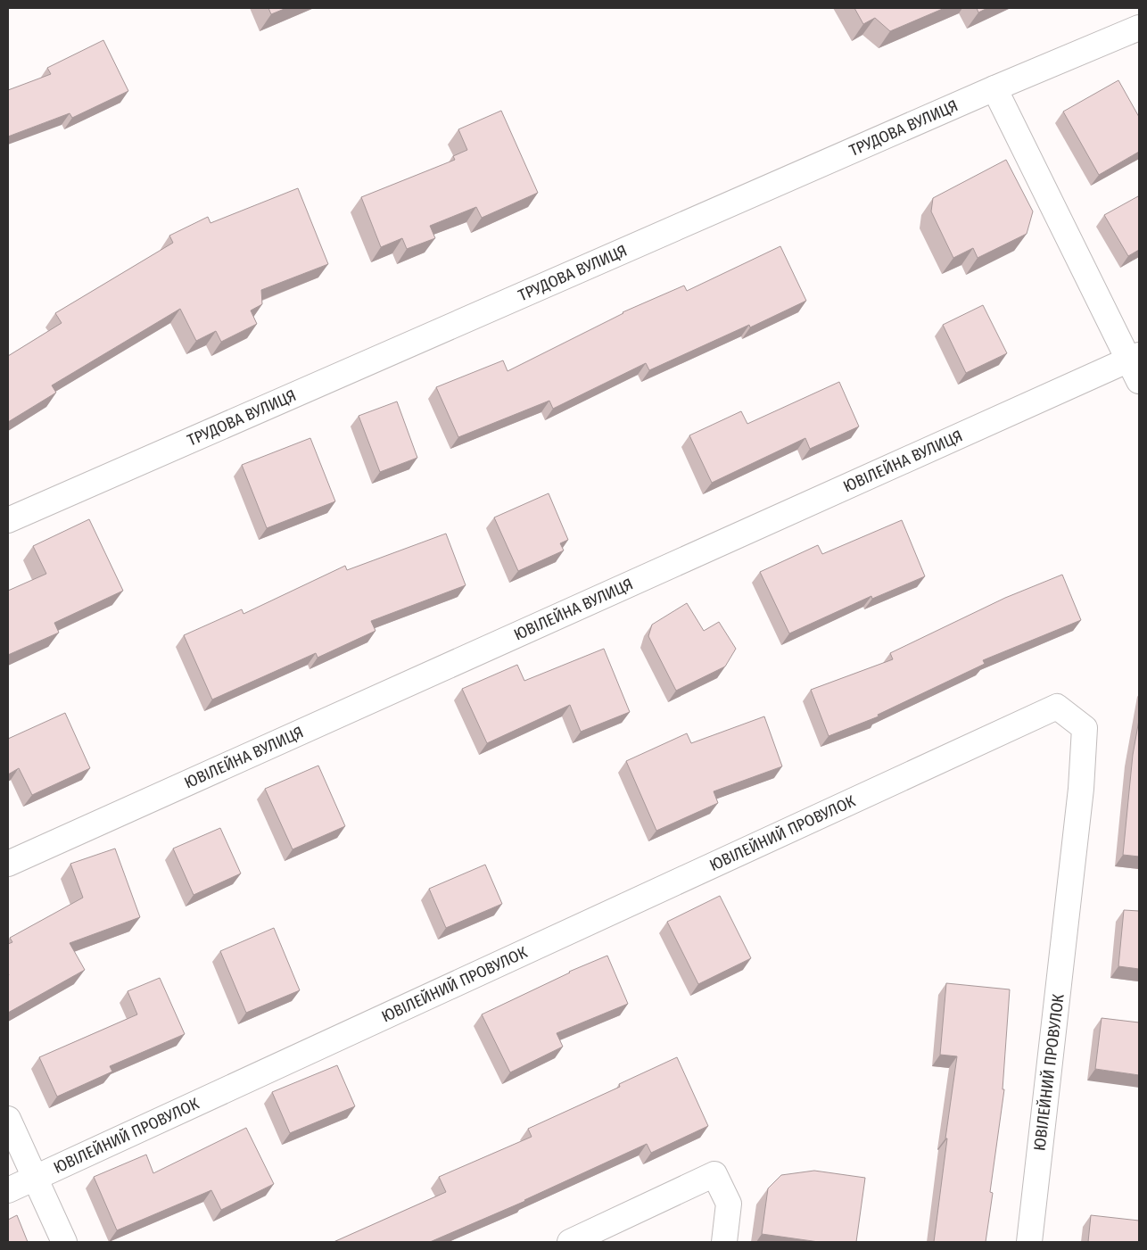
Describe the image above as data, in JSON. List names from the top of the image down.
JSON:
{
  "streets": {
    "street": ["ТРУДОВА ВУЛИЦЯ", "ЮВІЛЕЙНА ВУЛИЦЯ", "ЮВІЛЕЙНИЙ ПРОВУЛОК"]
  }
}
